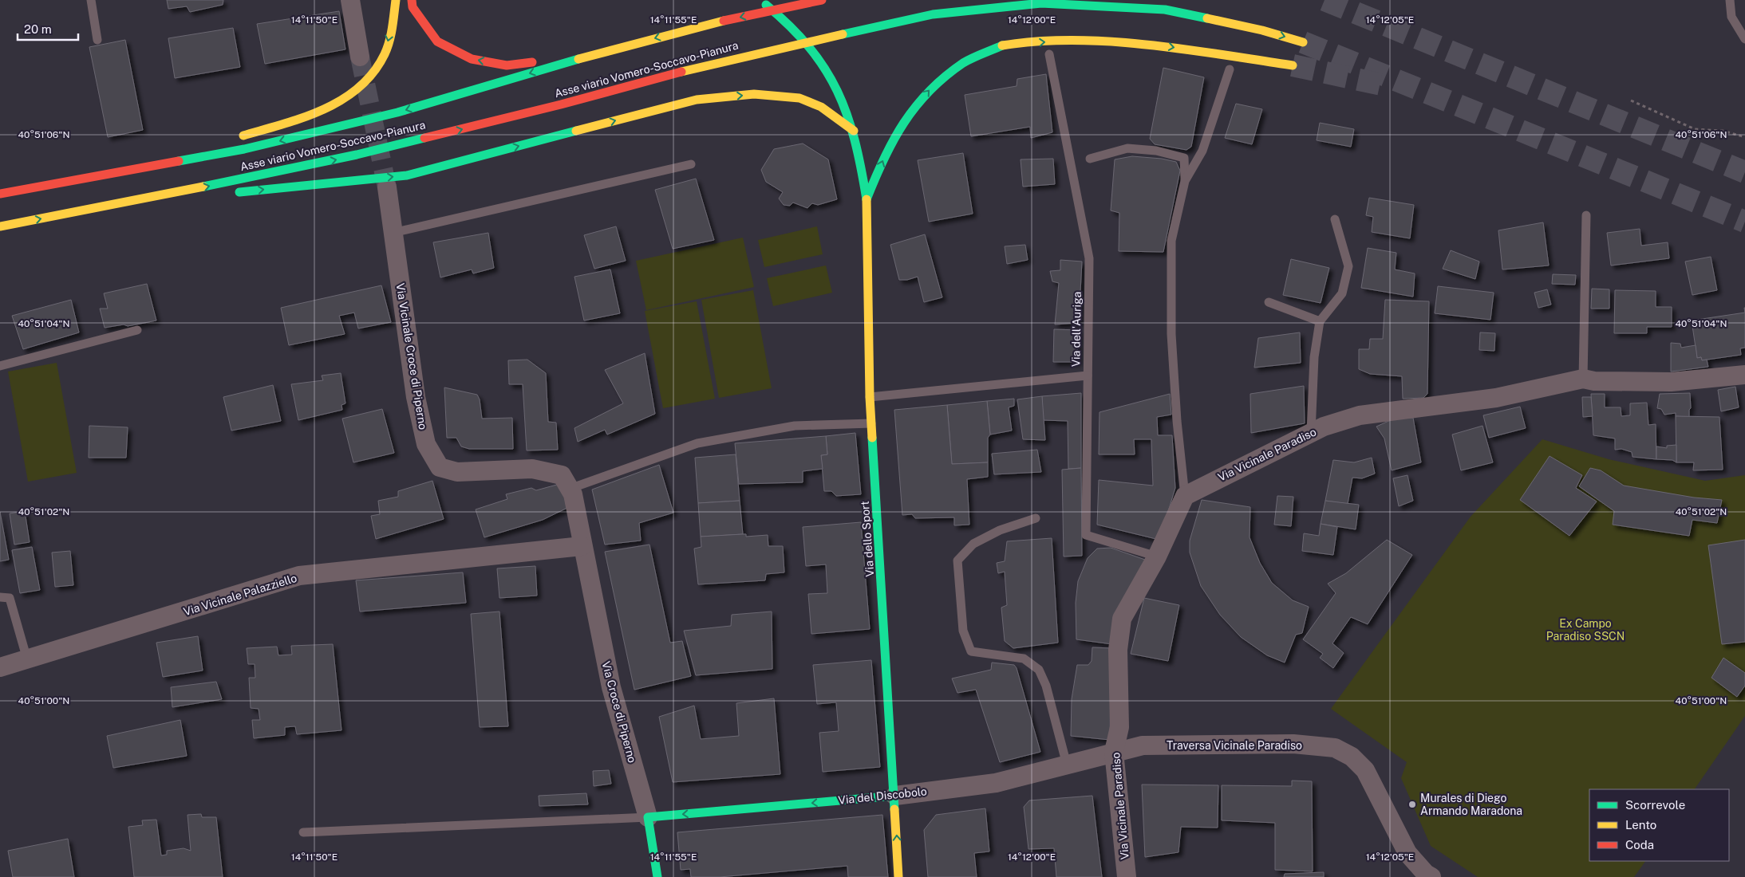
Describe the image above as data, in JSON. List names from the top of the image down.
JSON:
{
  "streets": {
    "main road": [
      "Asse viario Vomero-Soccavo-Pianura",
      "Via dello Sport",
      "Via Croce di Piperno",
      "Via del Discobolo"
    ],
    "street": [
      "Via Vicinale Croce di Piperno",
      "Via Vicinale Paradiso",
      "Via Vicinale Palazziello",
      "Traversa Vicinale Paradiso"
    ],
    "lane": ["Via dell'Auriga"]
  },
  "crossings": [
    ["Via dell'Auriga", "Via Vicinale Paradiso"],
    ["Via Vicinale Croce di Piperno", "Via Vicinale Palazziello"],
    ["Via Vicinale Croce di Piperno", "Via Croce di Piperno"],
    ["Via Vicinale Paradiso", "Traversa Vicinale Paradiso"],
    ["Via Vicinale Paradiso", "Via del Discobolo"],
    ["Via dello Sport", "Via del Discobolo"],
    ["Via Vicinale Palazziello", "Via Croce di Piperno"],
    ["Via Croce di Piperno", "Via del Discobolo"],
    ["Traversa Vicinale Paradiso", "Via del Discobolo"]
  ],
  "one_way": ["Via del Discobolo"],
  "parks": ["Ex Campo Paradiso SSCN"],
  "places": ["Murales di Diego Armando Maradona"],
  "legend": ["Scorrevole", "Lento", "Coda"],
  "scale_bar": "20 m",
  "coordinates": [
    "14°11'50\"E",
    "14°11'55\"E",
    "14°12'00\"E",
    "14°12'05\"E",
    "40°51'06\"N",
    "40°51'04\"N",
    "40°51'02\"N",
    "40°51'00\"N"
  ]
}
